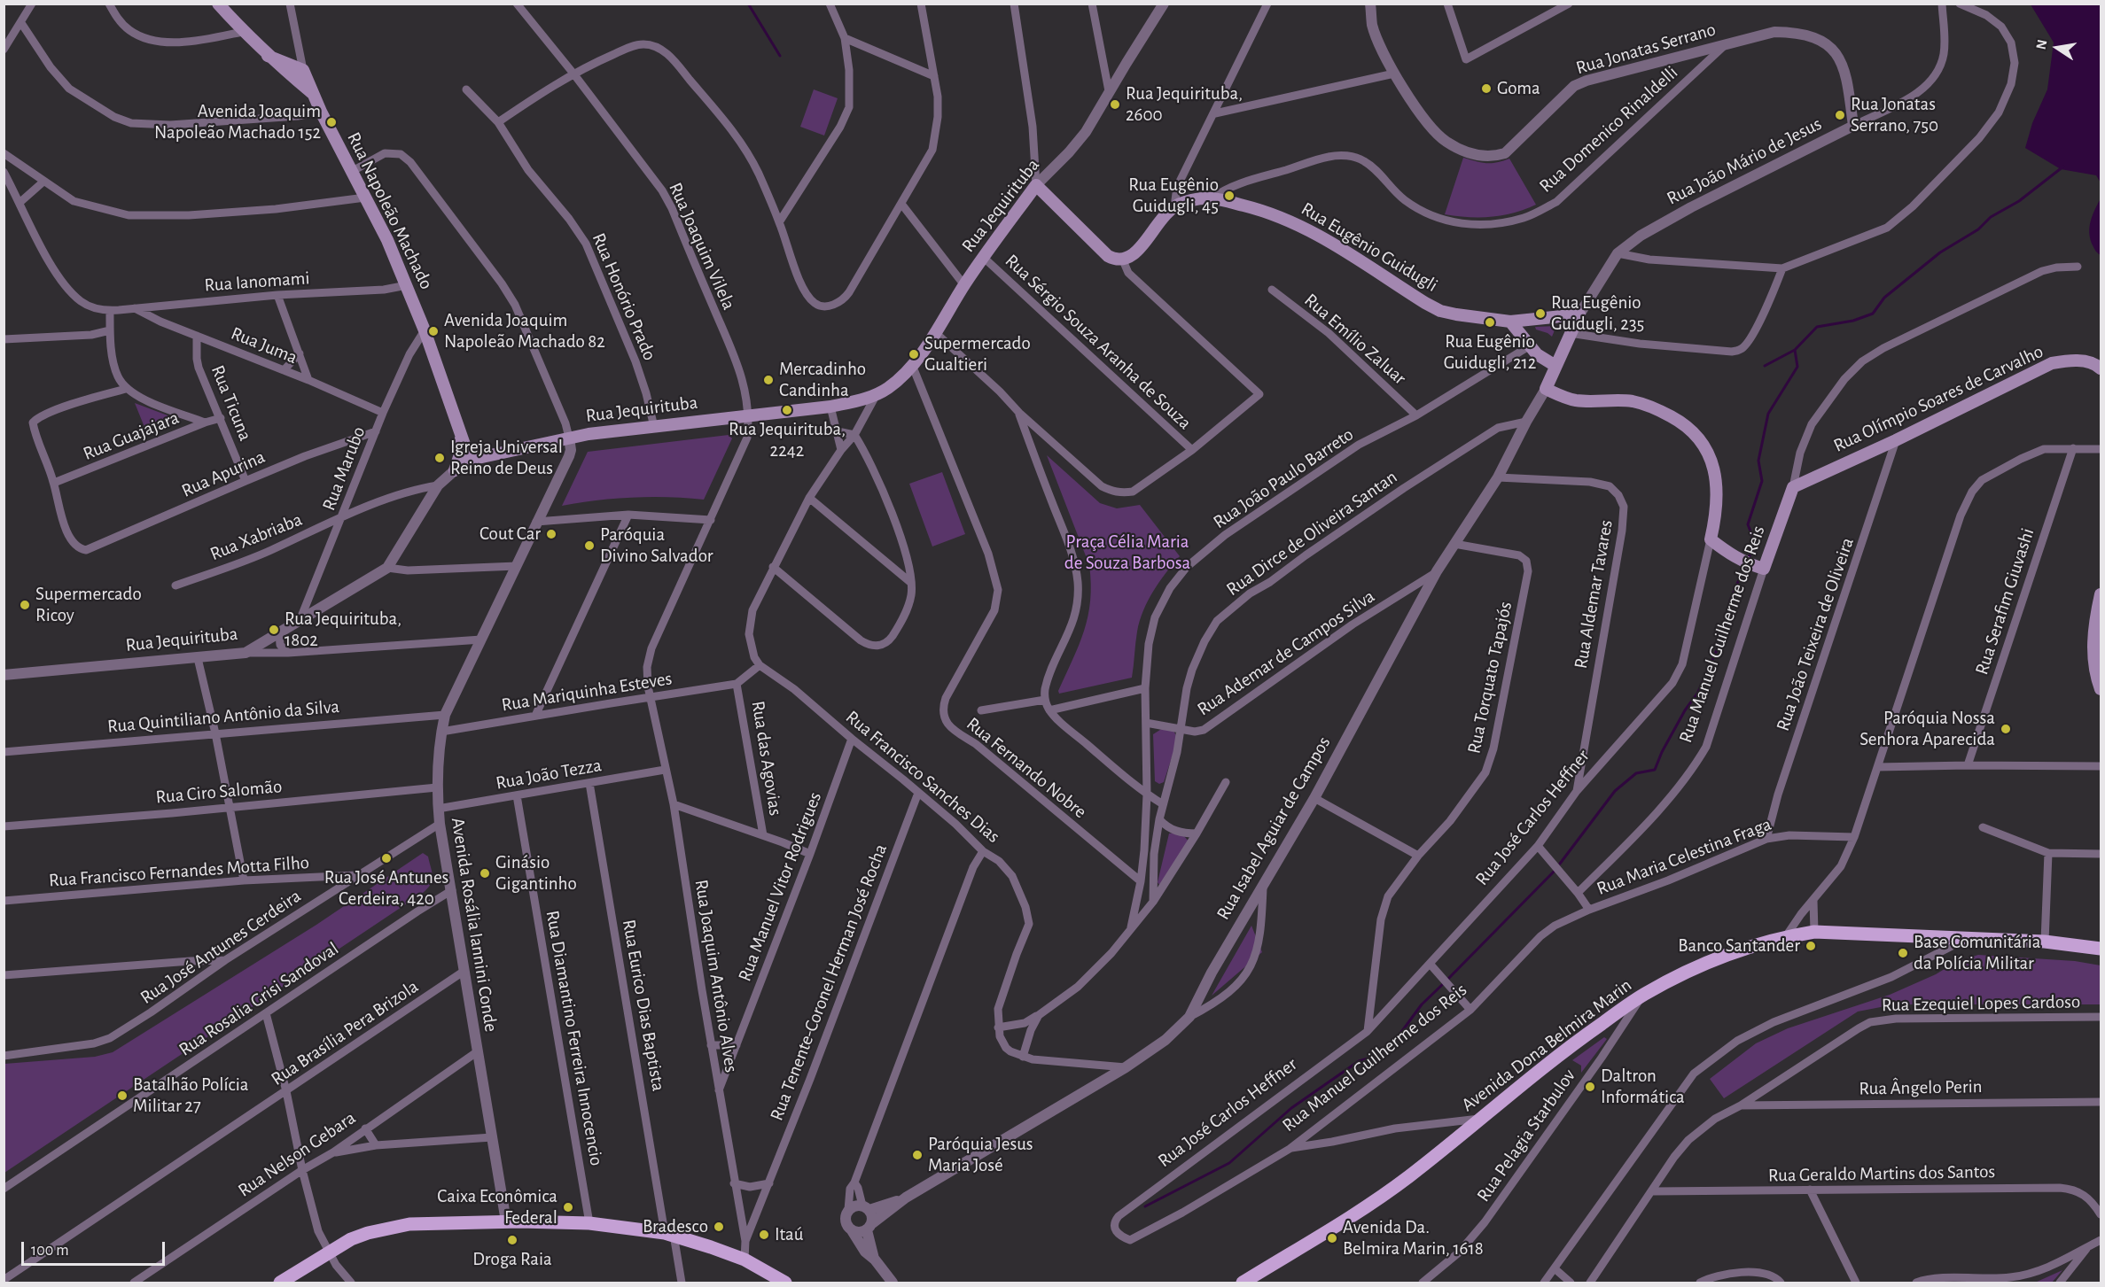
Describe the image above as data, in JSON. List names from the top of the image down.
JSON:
{
  "streets": {
    "main road": [
      "Rua João Mário de Jesus",
      "Rua Jequirituba",
      "Rua Napoleão Machado",
      "Rua Eugênio Guidugli",
      "Rua Olímpio Soares de Carvalho",
      "Rua Manuel Guilherme dos Reis",
      "Rua José Carlos Heffner",
      "Rua Isabel Aguiar de Campos",
      "Avenida Dona Belmira Marin"
    ],
    "street": [
      "Rua Jonatas Serrano",
      "Rua Domenico Rinaldelli",
      "Rua Joaquim Vilela",
      "Rua Ianomami",
      "Rua Honório Prado",
      "Rua Emílio Zaluar",
      "Rua Sérgio Souza Aranha de Souza",
      "Rua Juma",
      "Rua Ticuna",
      "Rua Guajajara",
      "Rua Marubo",
      "Rua Apurina",
      "Rua João Paulo Barreto",
      "Rua Dirce de Oliveira Santan",
      "Rua Xabriaba",
      "Rua Aldemar Tavares",
      "Rua Serafim Giuvashi",
      "Rua João Teixeira de Oliveira",
      "Rua Ademar de Campos Silva",
      "Rua Torquato Tapajós",
      "Rua Mariquinha Esteves",
      "Rua Quintiliano Antônio da Silva",
      "Rua das Agovias",
      "Rua Fernando Nobre",
      "Rua João Tezza",
      "Rua Francisco Sanches Dias",
      "Rua Ciro Salomão",
      "Rua Maria Celestina Fraga",
      "Rua Francisco Fernandes Motta Filho",
      "Rua Manuel Vitor Rodrigues",
      "Avenida Rosália Iannini Conde",
      "Rua José Antunes Cerdeira",
      "Rua Joaquim Antônio Alves",
      "Rua Tenente-Coronel Herman José Rocha",
      "Rua Rosalia Grisi Sandoval",
      "Rua Ezequiel Lopes Cardoso",
      "Rua Eurico Dias Baptista",
      "Rua Brasília Pera Brizola",
      "Rua Diamantino Ferreira Innocencio",
      "Rua Ângelo Perin",
      "Rua Pelagia Starbulov",
      "Rua Nelson Gebara",
      "Rua Geraldo Martins dos Santos"
    ]
  },
  "crossings": [
    ["Rua Jonatas Serrano", "Rua Domenico Rinaldelli"],
    ["Rua Jonatas Serrano", "Rua João Mário de Jesus"],
    ["Rua Domenico Rinaldelli", "Rua Eugênio Guidugli"],
    ["Rua João Mário de Jesus", "Rua Eugênio Guidugli"],
    ["Rua João Mário de Jesus", "Rua Isabel Aguiar de Campos"],
    ["Rua Jequirituba", "Rua Napoleão Machado"],
    ["Rua Jequirituba", "Rua Joaquim Vilela"],
    ["Rua Jequirituba", "Rua Honório Prado"],
    ["Rua Jequirituba", "Rua Sérgio Souza Aranha de Souza"],
    ["Rua Jequirituba", "Rua Marubo"],
    ["Rua Jequirituba", "Rua Xabriaba"],
    ["Rua Jequirituba", "Rua Fernando Nobre"],
    ["Rua Jequirituba", "Avenida Rosália Iannini Conde"],
    ["Rua Napoleão Machado", "Rua Ianomami"],
    ["Rua Napoleão Machado", "Rua Marubo"],
    ["Rua Joaquim Vilela", "Rua Joaquim Antônio Alves"],
    ["Rua Ianomami", "Rua Juma"],
    ["Rua Emílio Zaluar", "Rua João Paulo Barreto"],
    ["Rua Juma", "Rua Ticuna"],
    ["Rua Juma", "Rua Marubo"],
    ["Rua Olímpio Soares de Carvalho", "Rua Manuel Guilherme dos Reis"],
    ["Rua Olímpio Soares de Carvalho", "Rua João Teixeira de Oliveira"],
    ["Rua Ticuna", "Rua Guajajara"],
    ["Rua Ticuna", "Rua Apurina"],
    ["Rua Guajajara", "Rua Apurina"],
    ["Rua Marubo", "Rua Apurina"],
    ["Rua Marubo", "Rua Xabriaba"],
    ["Rua João Paulo Barreto", "Rua Ademar de Campos Silva"],
    ["Rua João Paulo Barreto", "Rua Fernando Nobre"],
    ["Rua Dirce de Oliveira Santan", "Rua Ademar de Campos Silva"],
    ["Rua Dirce de Oliveira Santan", "Rua Isabel Aguiar de Campos"],
    ["Rua Aldemar Tavares", "Rua José Carlos Heffner"],
    ["Rua Aldemar Tavares", "Rua Isabel Aguiar de Campos"],
    ["Rua Manuel Guilherme dos Reis", "Rua José Carlos Heffner"],
    ["Rua Manuel Guilherme dos Reis", "Rua Maria Celestina Fraga"],
    ["Rua João Teixeira de Oliveira", "Rua Maria Celestina Fraga"],
    ["Rua Ademar de Campos Silva", "Rua Isabel Aguiar de Campos"],
    ["Rua Torquato Tapajós", "Rua José Carlos Heffner"],
    ["Rua Torquato Tapajós", "Rua Isabel Aguiar de Campos"],
    ["Rua Mariquinha Esteves", "Rua das Agovias"],
    ["Rua Mariquinha Esteves", "Avenida Rosália Iannini Conde"],
    ["Rua Mariquinha Esteves", "Rua Joaquim Antônio Alves"],
    ["Rua Quintiliano Antônio da Silva", "Avenida Rosália Iannini Conde"],
    ["Rua das Agovias", "Rua Francisco Sanches Dias"],
    ["Rua João Tezza", "Avenida Rosália Iannini Conde"],
    ["Rua João Tezza", "Rua Joaquim Antônio Alves"],
    ["Rua João Tezza", "Rua Eurico Dias Baptista"],
    ["Rua João Tezza", "Rua Diamantino Ferreira Innocencio"],
    ["Rua Francisco Sanches Dias", "Rua Manuel Vitor Rodrigues"],
    ["Rua Francisco Sanches Dias", "Rua Tenente-Coronel Herman José Rocha"],
    ["Rua Ciro Salomão", "Avenida Rosália Iannini Conde"],
    ["Rua José Carlos Heffner", "Rua Isabel Aguiar de Campos"],
    ["Rua Francisco Fernandes Motta Filho", "Rua José Antunes Cerdeira"],
    ["Rua Manuel Vitor Rodrigues", "Rua Joaquim Antônio Alves"],
    ["Avenida Rosália Iannini Conde", "Rua José Antunes Cerdeira"],
    ["Avenida Rosália Iannini Conde", "Rua Rosalia Grisi Sandoval"],
    ["Avenida Rosália Iannini Conde", "Rua Brasília Pera Brizola"],
    ["Avenida Rosália Iannini Conde", "Rua Nelson Gebara"],
    ["Rua Joaquim Antônio Alves", "Rua Tenente-Coronel Herman José Rocha"],
    ["Rua Ezequiel Lopes Cardoso", "Rua Ângelo Perin"],
    ["Rua Ezequiel Lopes Cardoso", "Rua Geraldo Martins dos Santos"],
    ["Avenida Dona Belmira Marin", "Rua Pelagia Starbulov"]
  ],
  "parks": ["Praça Célia Maria de Souza Barbosa"],
  "places": [
    "Goma",
    "Rua Jequirituba, 2600",
    "Rua Jonatas Serrano, 750",
    "Avenida Joaquim Napoleão Machado 152",
    "Rua Eugênio Guidugli, 45",
    "Rua Eugênio Guidugli, 235",
    "Rua Eugênio Guidugli, 212",
    "Avenida Joaquim Napoleão Machado 82",
    "Supermercado Gualtieri",
    "Mercadinho Candinha",
    "Rua Jequirituba, 2242",
    "Igreja Universal Reino de Deus",
    "Cout Car",
    "Paróquia Divino Salvador",
    "Supermercado Ricoy",
    "Rua Jequirituba, 1802",
    "Paróquia Nossa Senhora Aparecida",
    "Rua José Antunes Cerdeira, 420",
    "Ginásio Gigantinho",
    "Banco Santander",
    "Base Comunitária da Polícia Militar",
    "Daltron Informática",
    "Batalhão Polícia Militar 27",
    "Paróquia Jesus Maria José",
    "Caixa Econômica Federal",
    "Bradesco",
    "Itaú",
    "Avenida Da. Belmira Marin, 1618",
    "Droga Raia"
  ],
  "scale_bar": "100 m",
  "north": "left"
}
